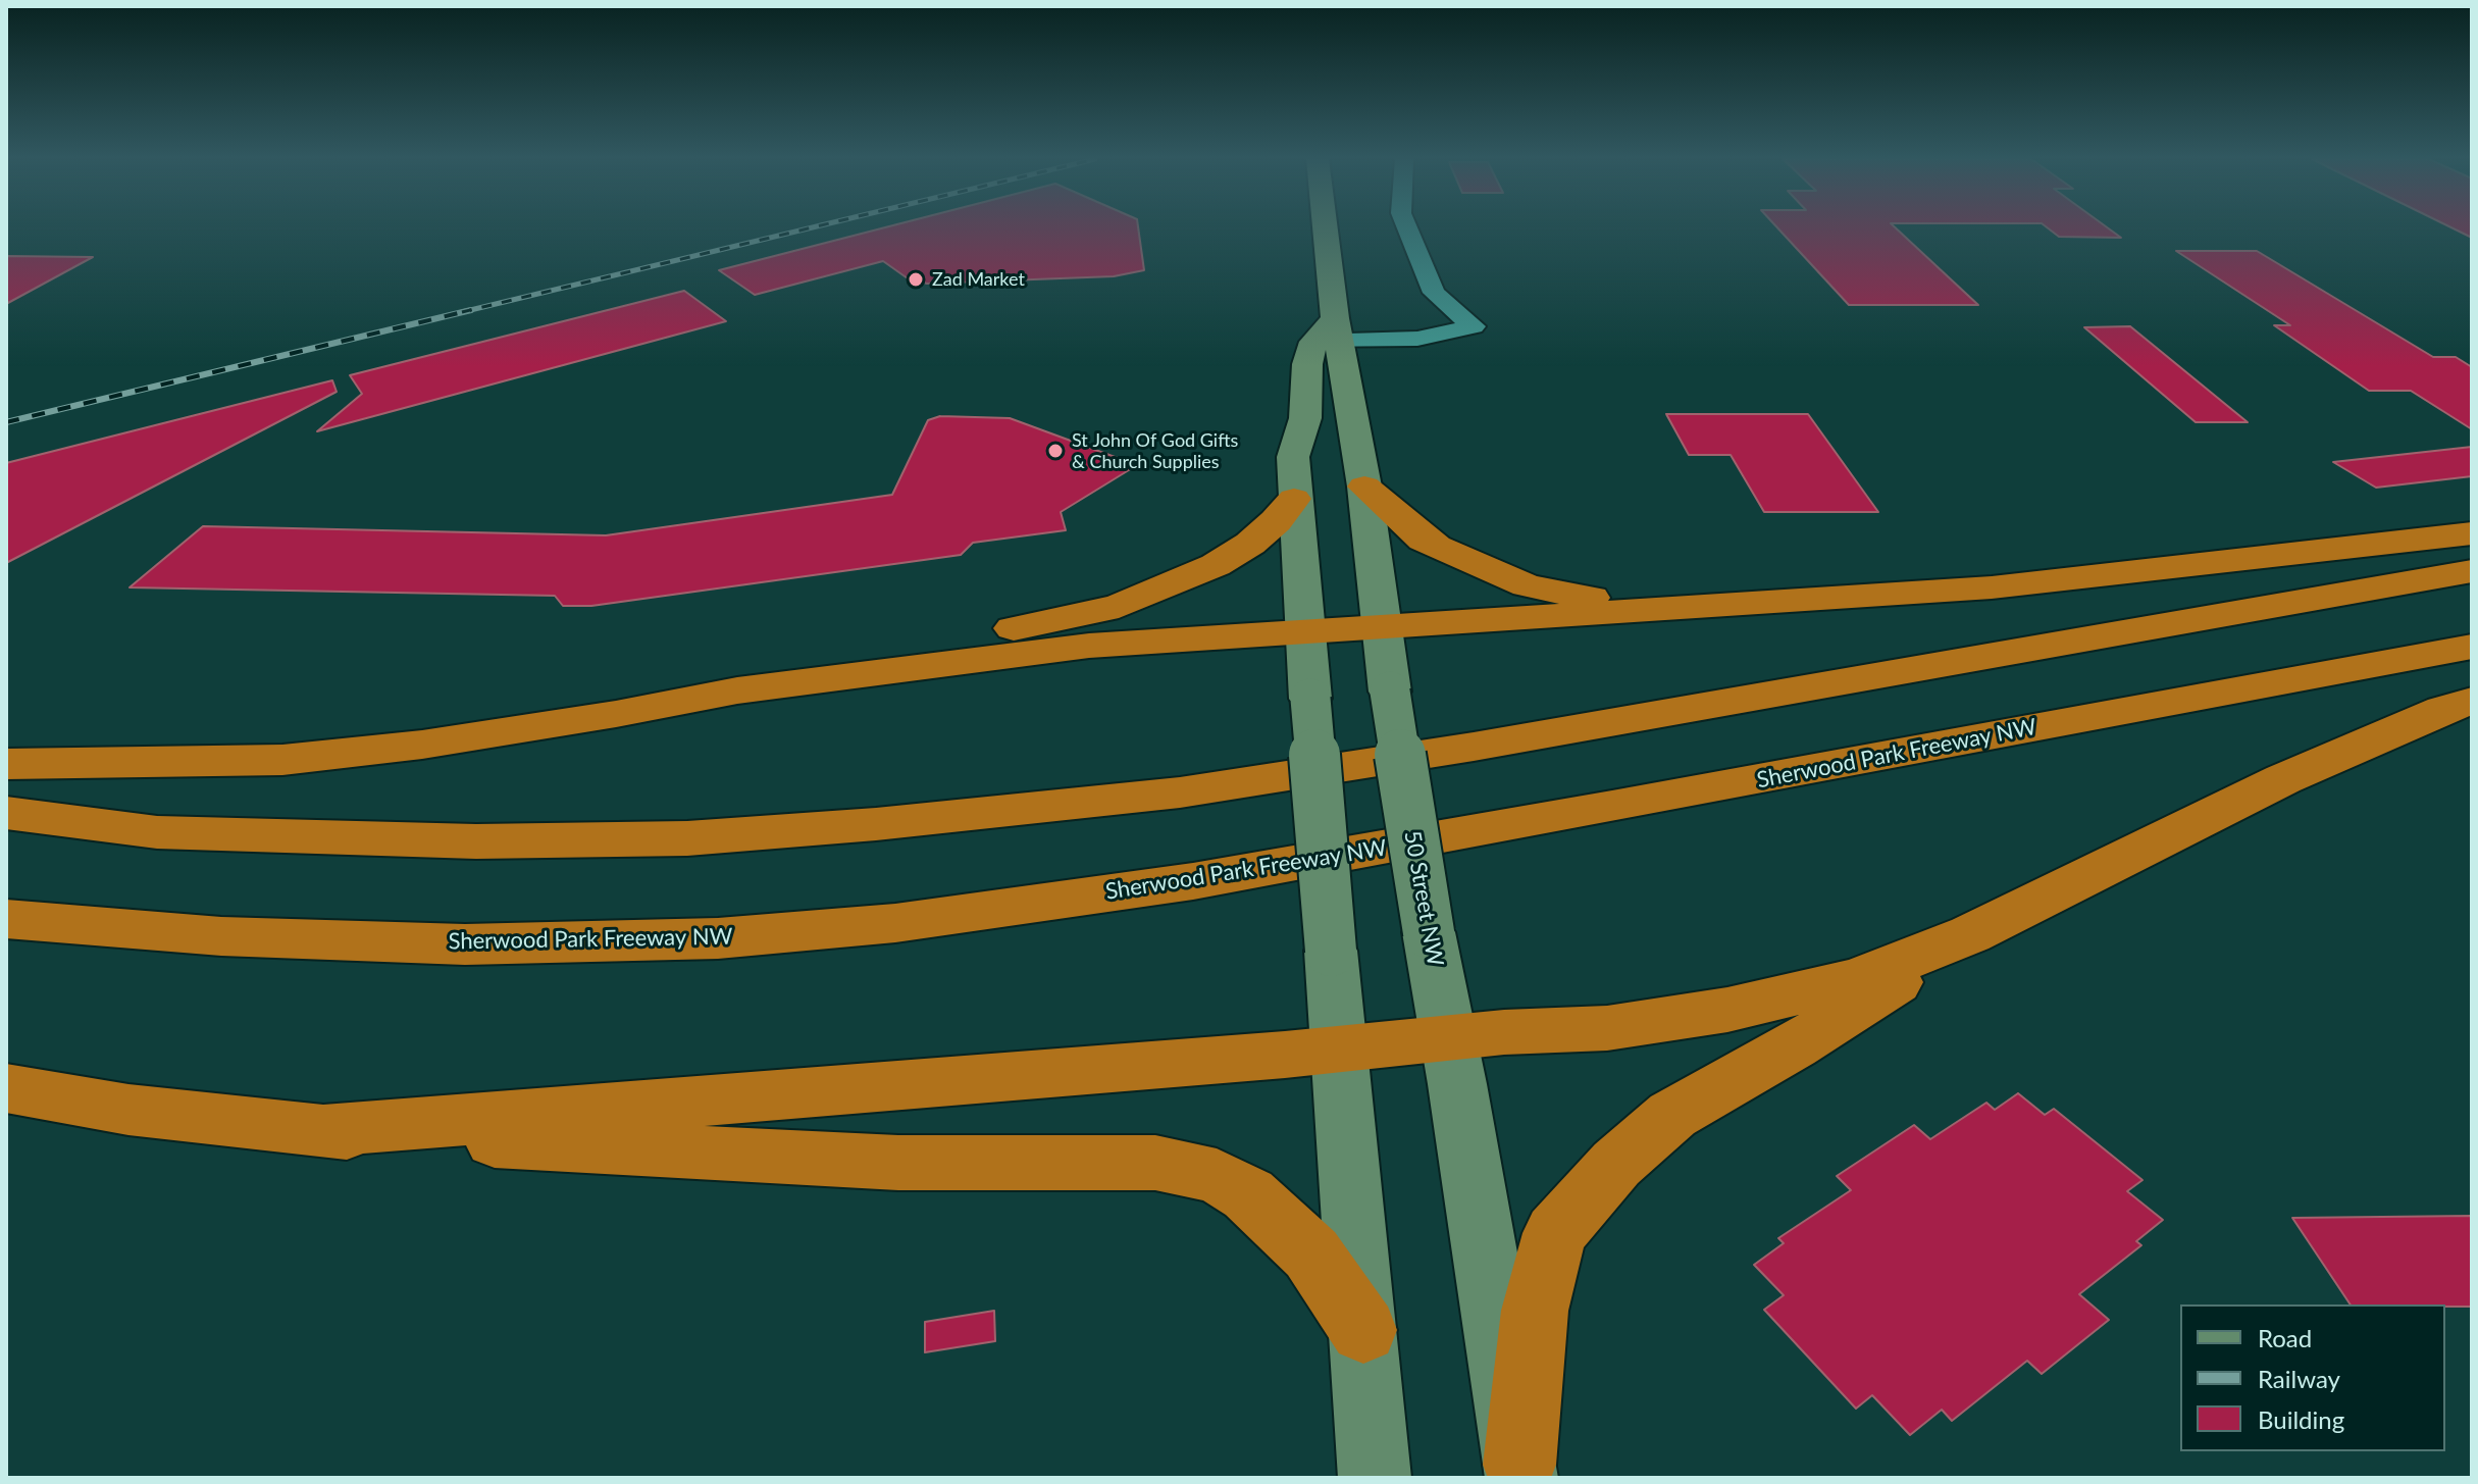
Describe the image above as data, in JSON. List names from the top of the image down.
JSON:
{
  "streets": {
    "highway": ["Sherwood Park Freeway NW"],
    "main road": ["50 Street NW"]
  },
  "places": ["Zad Market", "St John Of God Gifts & Church Supplies"],
  "legend": ["Road", "Railway", "Building"]
}
